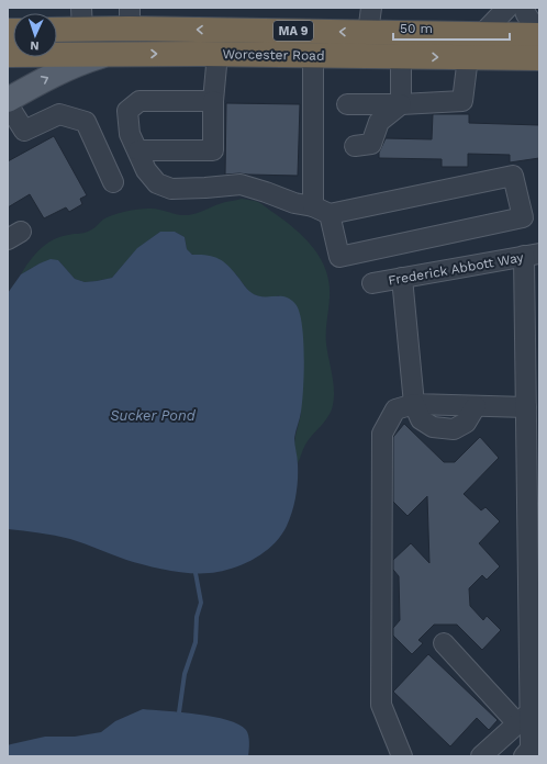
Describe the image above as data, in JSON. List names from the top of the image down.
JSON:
{
  "streets": {
    "highway": ["MA 9", "Worcester Road"],
    "street": ["Frederick Abbott Way"]
  },
  "water": ["Sucker Pond"],
  "scale_bar": "50 m",
  "north": "bottom"
}
